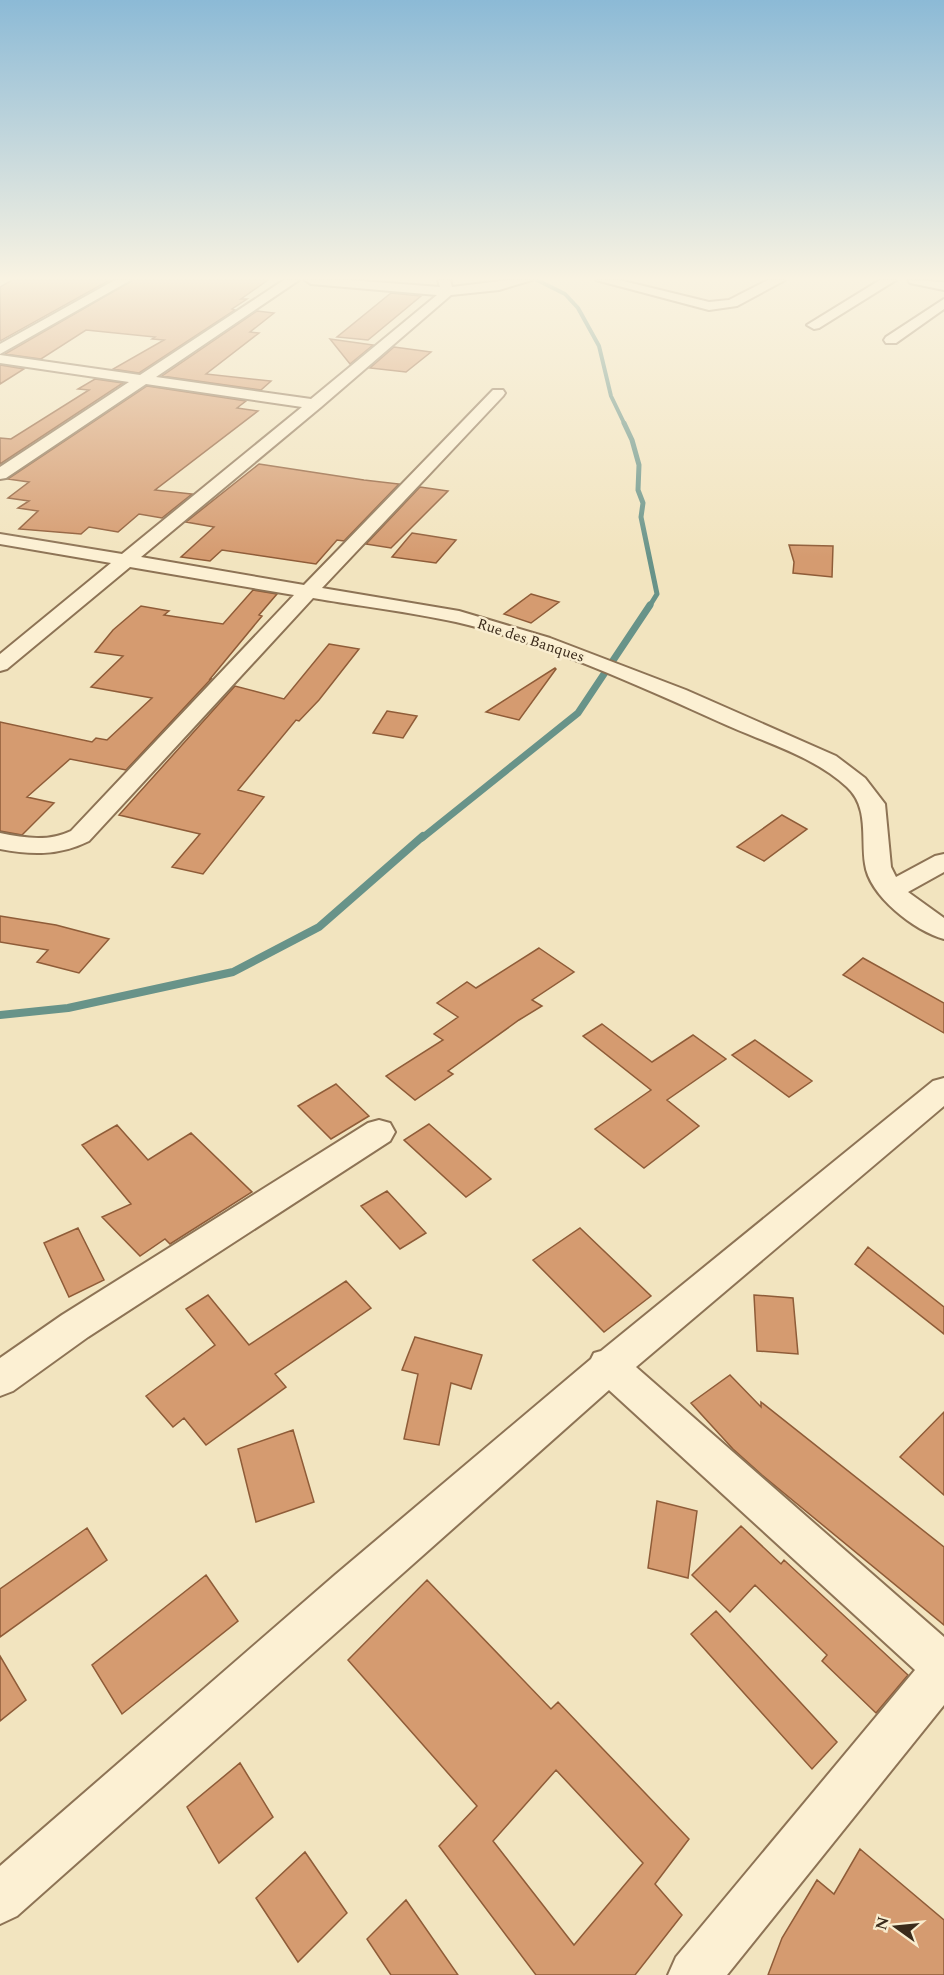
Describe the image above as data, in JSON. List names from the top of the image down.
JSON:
{
  "streets": {
    "street": ["Rue des Banques"]
  },
  "north": "left"
}
